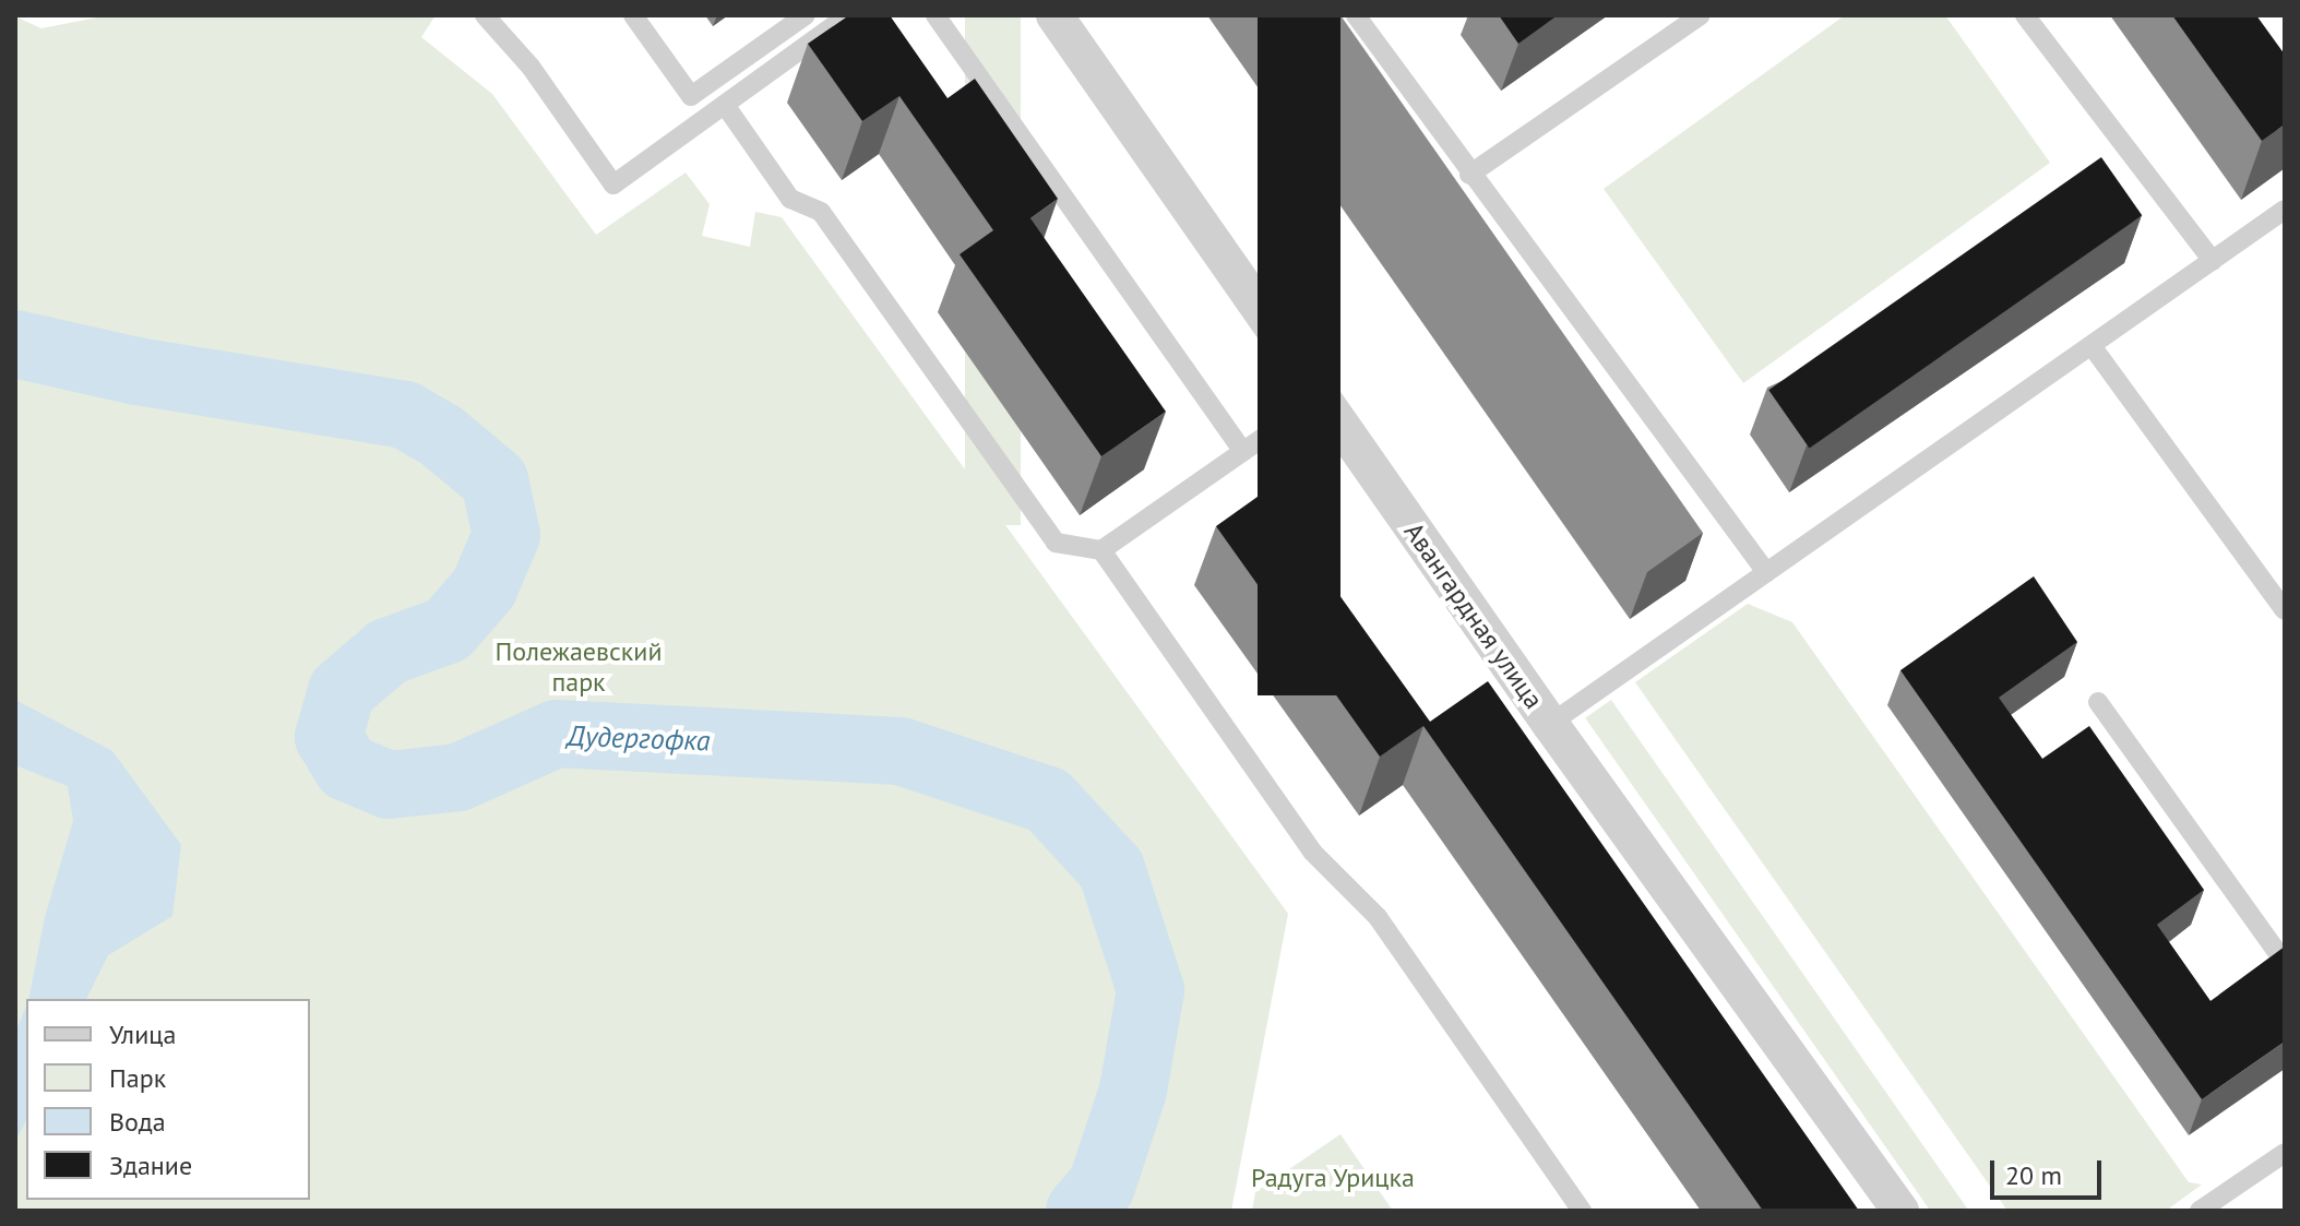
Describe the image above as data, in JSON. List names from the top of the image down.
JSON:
{
  "streets": {
    "street": ["Авангардная улица"]
  },
  "water": ["Дудергофка"],
  "parks": ["Полежаевский парк", "Радуга Урицка"],
  "legend": [
    "Улица",
    "Парк",
    "Вода",
    "Здание"
  ],
  "scale_bar": "20 m"
}
